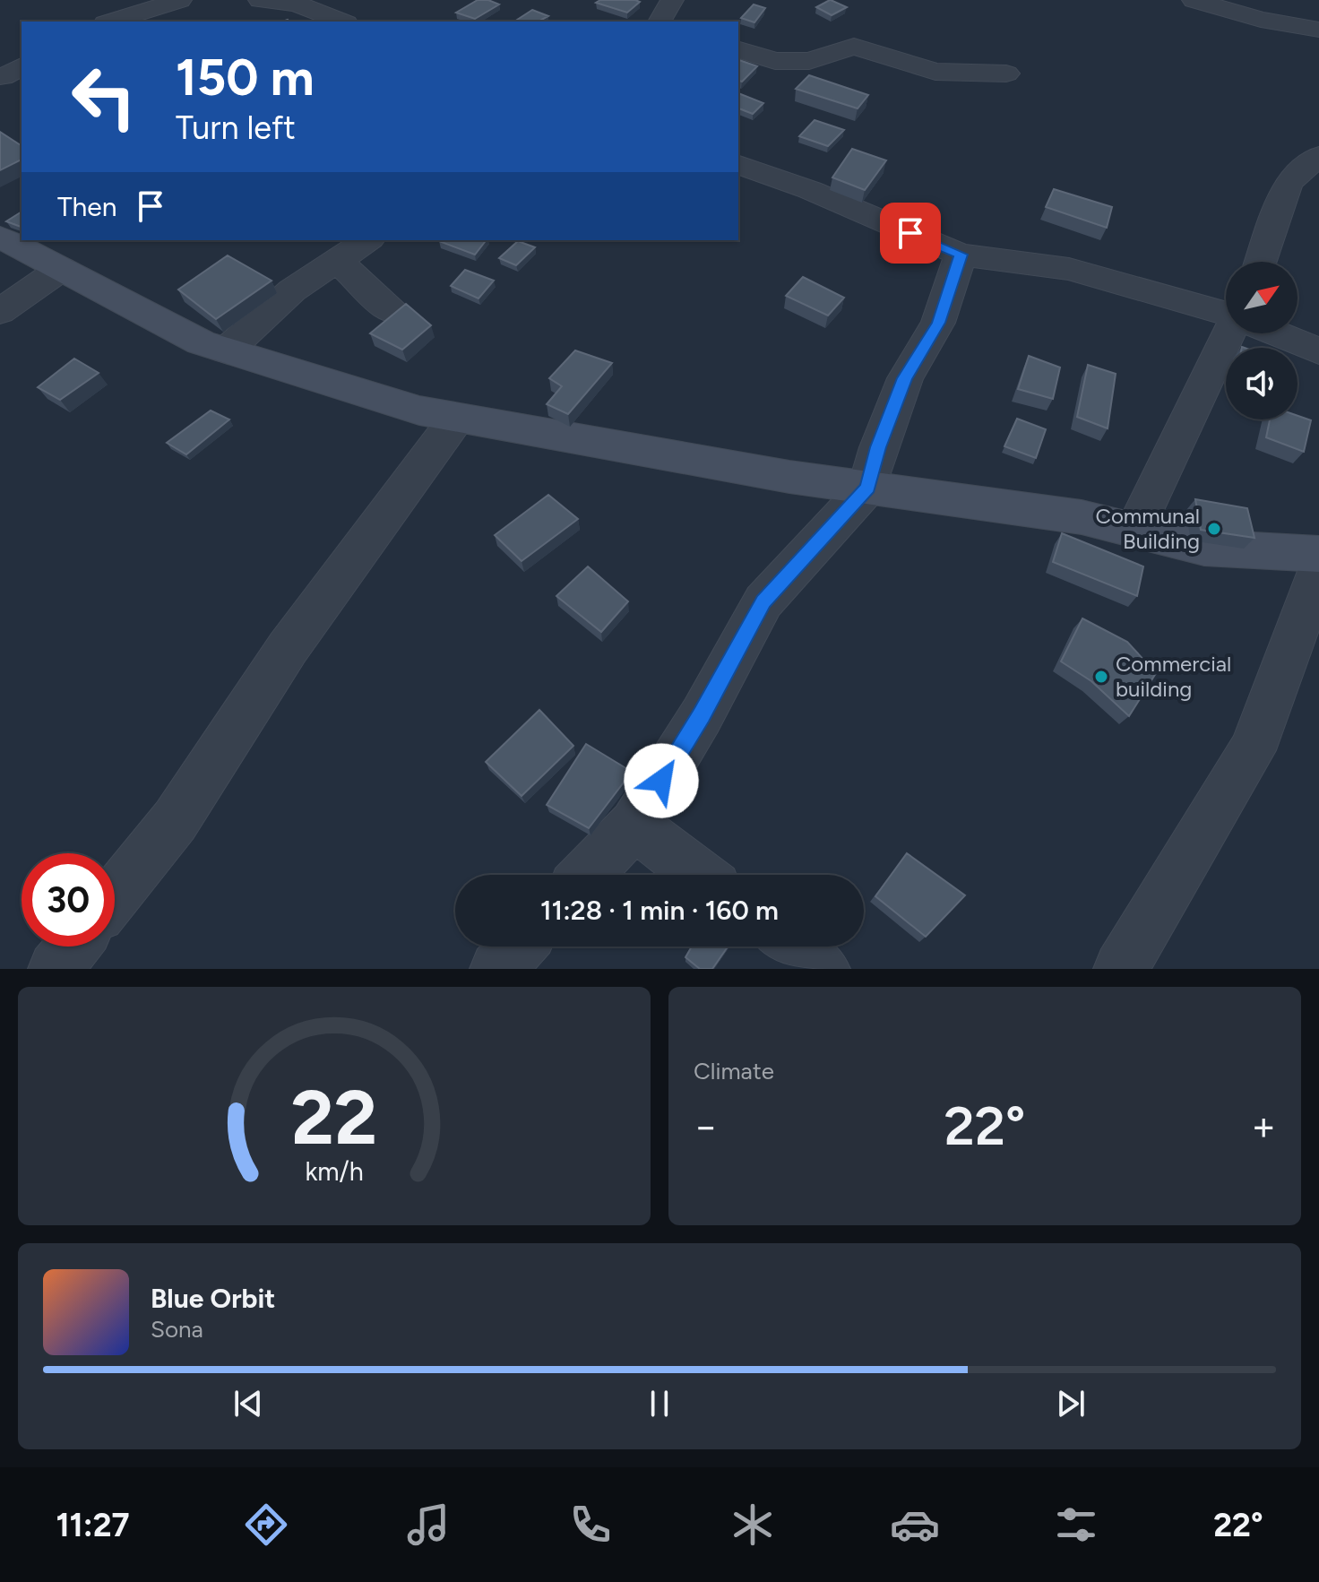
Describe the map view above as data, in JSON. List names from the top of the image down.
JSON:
{
  "places": ["Communal Building", "Commercial building"],
  "north": "top right",
  "page": {
    "turn": ["150 m", "Turn left"],
    "then": "Then",
    "limit": "30",
    "trip": "11:28 · 1 min · 160 m",
    "tile": "Climate",
    "heat": ["−", "22°", "+"],
    "song": ["Blue Orbit", "Sona"],
    "tabs": ["11:27", "22°"],
    "gauge": ["22", "km/h"]
  }
}
